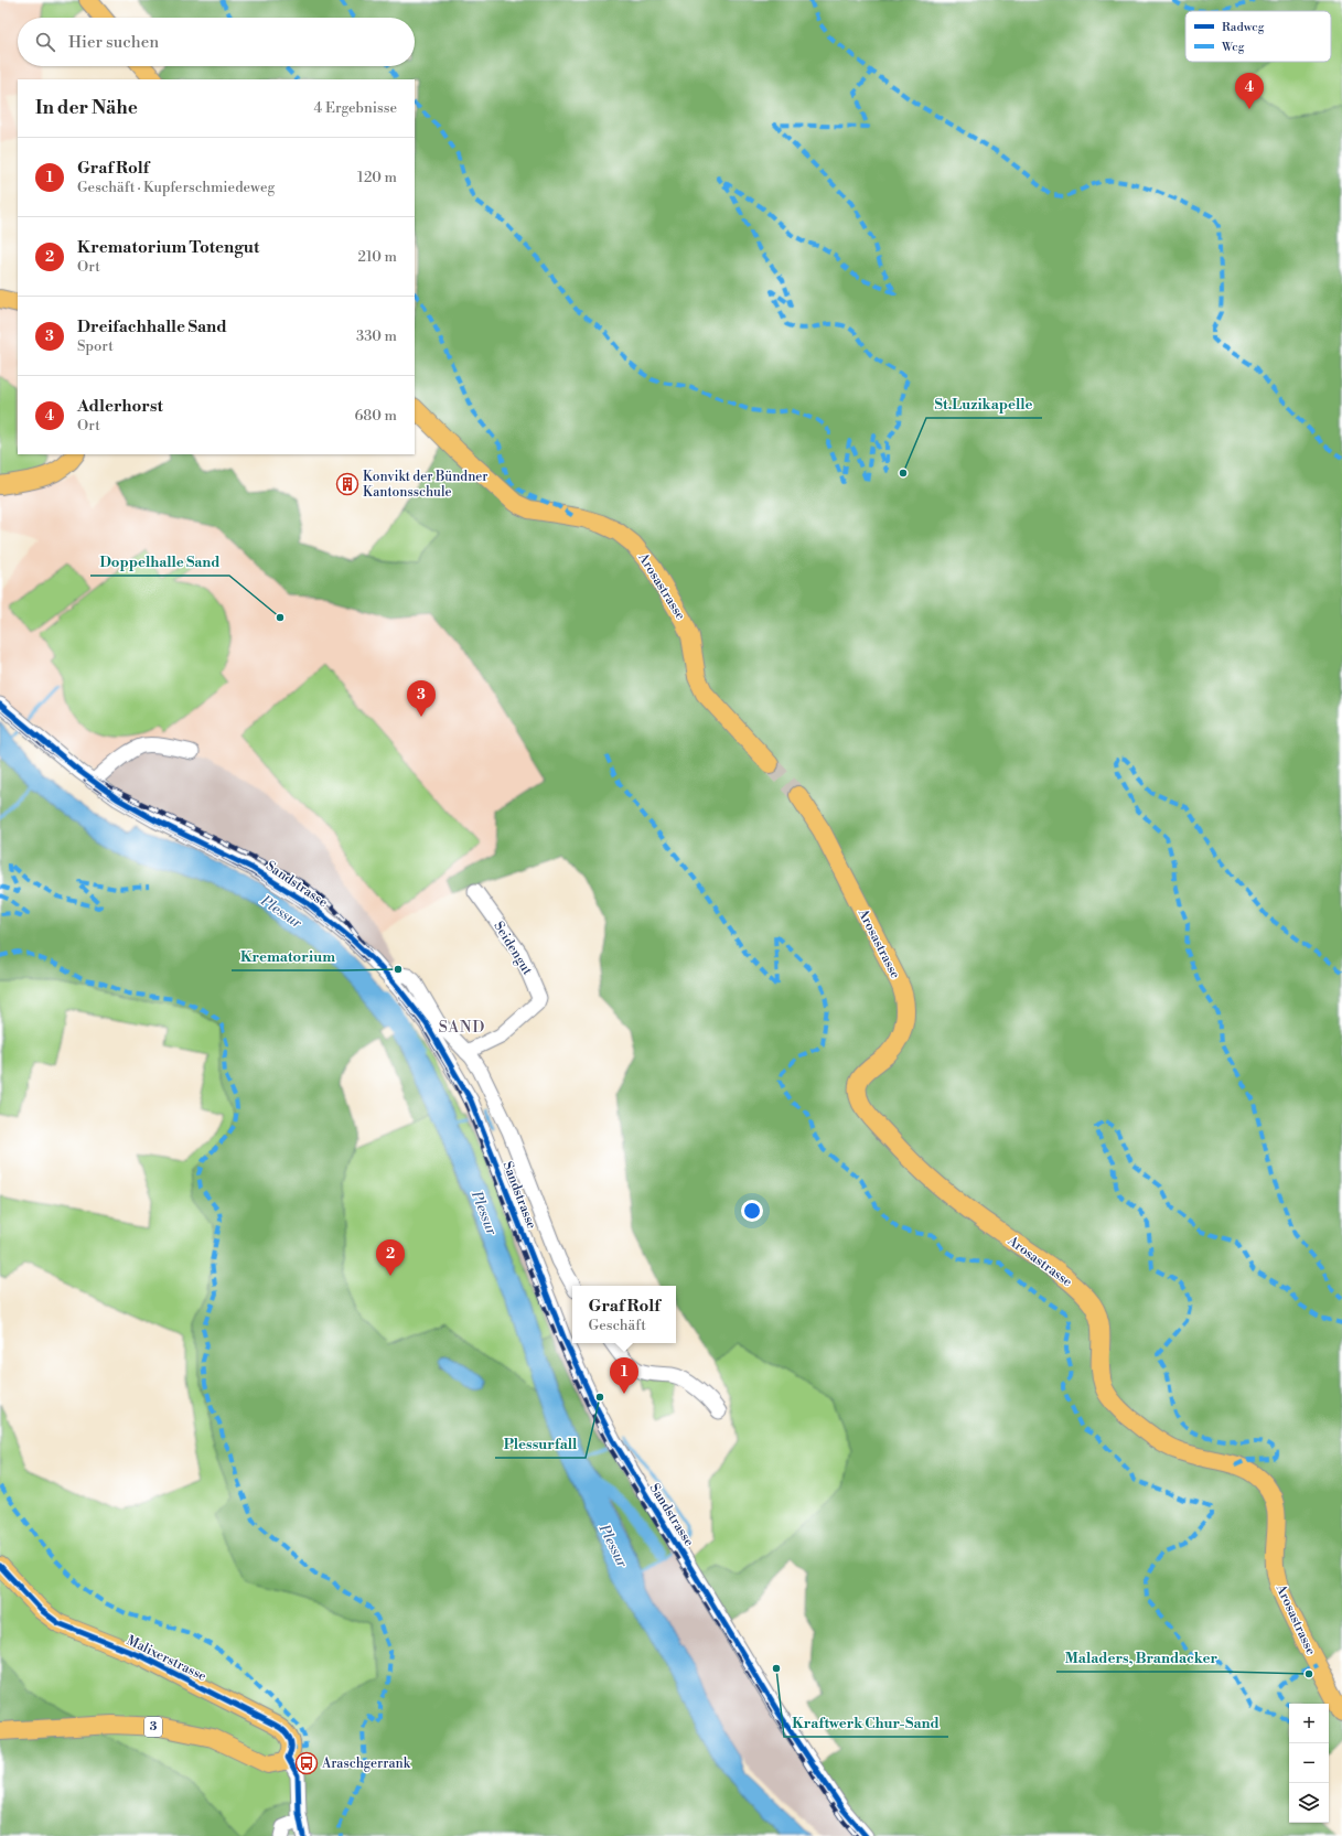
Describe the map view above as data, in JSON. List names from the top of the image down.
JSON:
{
  "streets": {
    "main road": ["Arosastrasse", "Malixerstrasse", "3"],
    "street": ["Sandstrasse", "Seidengut"]
  },
  "crossings": [
    ["Malixerstrasse", "3"]
  ],
  "districts": ["SAND"],
  "water": ["Plessur"],
  "places": {
    "other": [
      "St.Luzikapelle",
      "Doppelhalle Sand",
      "Krematorium",
      "Plessurfall",
      "Kraftwerk Chur-Sand",
      "Maladers, Brandacker"
    ],
    "building": ["Konvikt der Bündner Kantonsschule"],
    "bus stop": ["Araschgerrank"]
  },
  "legend": ["Radweg", "Weg"],
  "page": {
    "search": "Hier suchen",
    "pins": [
      "4",
      "3",
      "2",
      "1"
    ],
    "heading": ["In der Nähe", "4 Ergebnisse"],
    "list": [
      {
        "mark": "1",
        "name": "Graf Rolf",
        "note": "Geschäft · Kupferschmiedeweg",
        "value": "120 m"
      },
      {
        "mark": "2",
        "name": "Krematorium Totengut",
        "note": "Ort",
        "value": "210 m"
      },
      {
        "mark": "3",
        "name": "Dreifachhalle Sand",
        "note": "Sport",
        "value": "330 m"
      },
      {
        "mark": "4",
        "name": "Adlerhorst",
        "note": "Ort",
        "value": "680 m"
      }
    ],
    "popup": ["Graf Rolf", "Geschäft"],
    "map_buttons": ["+", "−"]
  }
}
